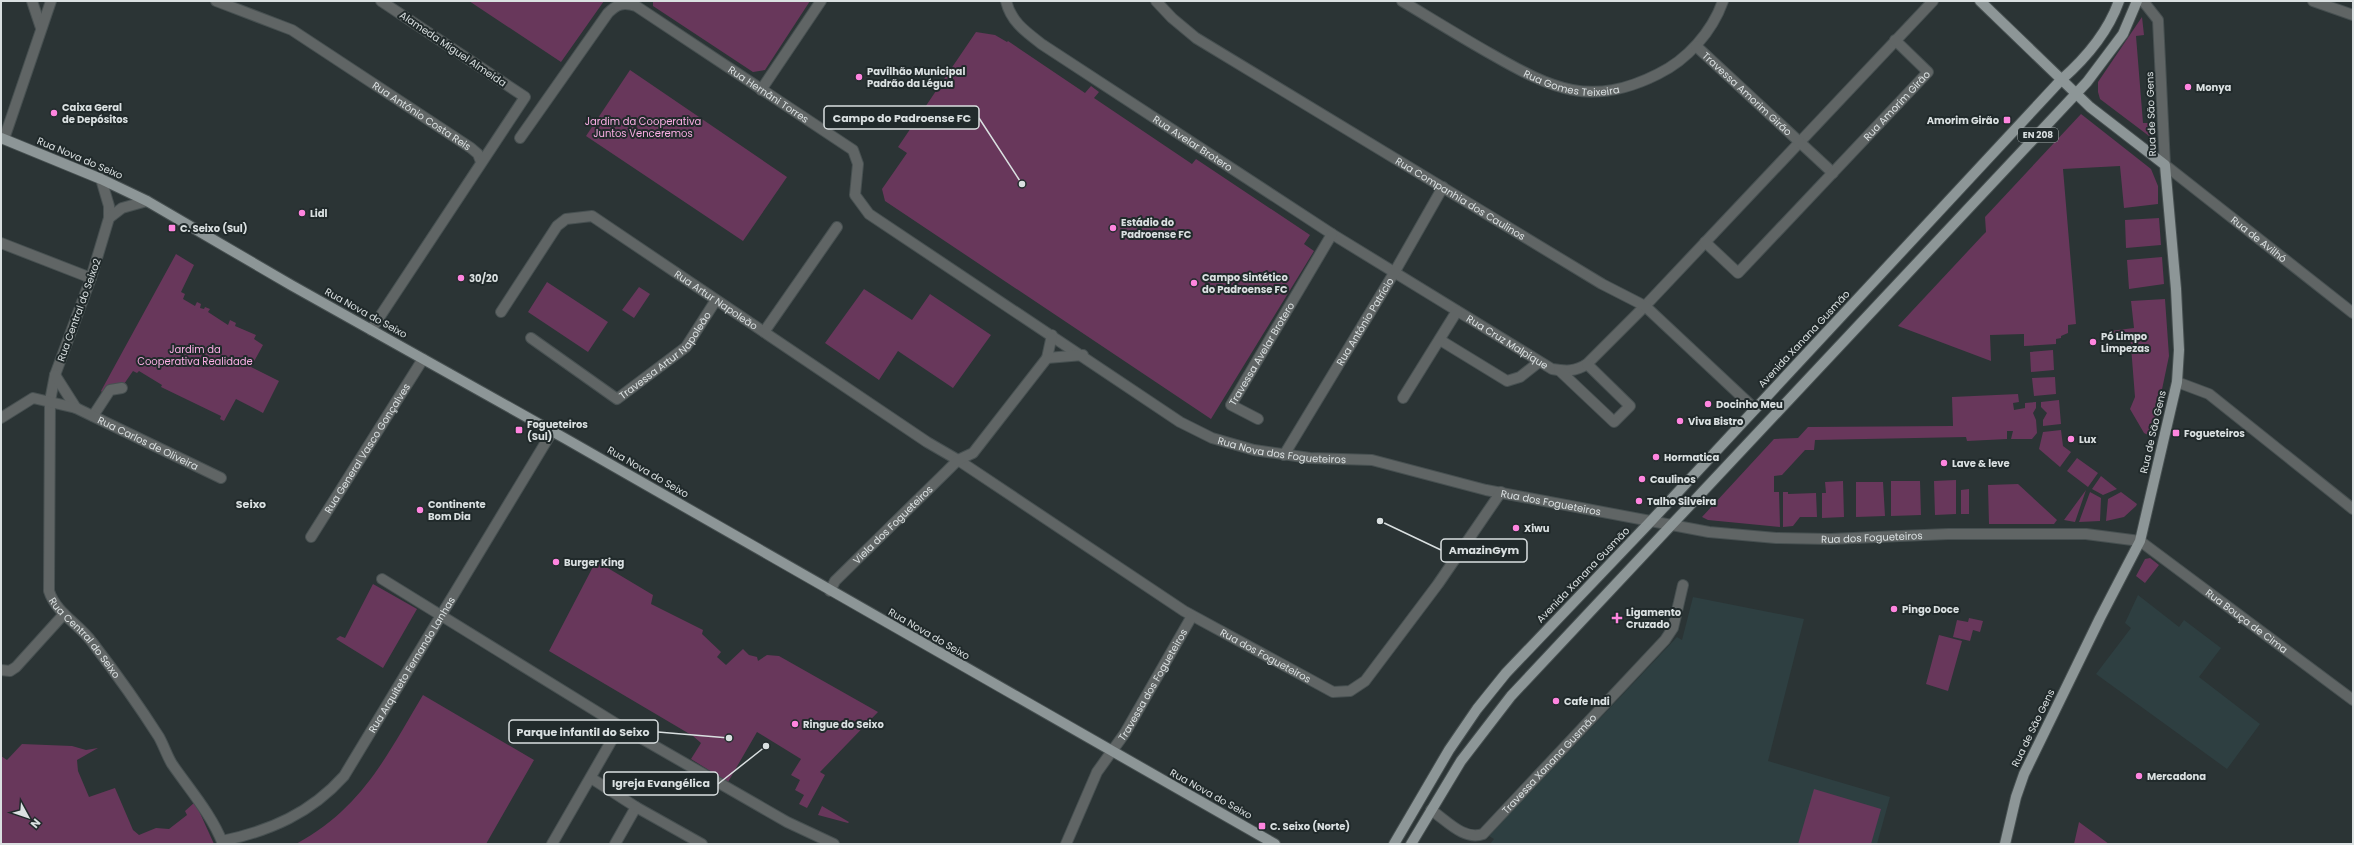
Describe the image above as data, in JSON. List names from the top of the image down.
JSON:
{
  "streets": {
    "main road": [
      "Rua de São Gens",
      "EN 208",
      "Rua Nova do Seixo",
      "Avenida Xanana Gusmão"
    ],
    "street": [
      "Alameda Miguel Almeida",
      "Rua Gomes Teixeira",
      "Rua Hernâni Torres",
      "Travessa Amorim Girão",
      "Rua Amorim Girão",
      "Rua António Costa Reis",
      "Rua Avelar Brotero",
      "Rua Companhia dos Caulinos",
      "Rua de Avilhó",
      "Rua Artur Napoleão",
      "Rua Central do Seixo2",
      "Rua António Patrício",
      "Rua Cruz Malpique",
      "Travessa Avelar Brotero",
      "Travessa Artur Napoleão",
      "Rua Carlos de Oliveira",
      "Rua General Vasco Gonçalves",
      "Rua Nova dos Fogueteiros",
      "Rua dos Fogueteiros",
      "Viela dos Fogueteiros",
      "Rua Bouça de Cima",
      "Rua Central do Seixo",
      "Rua Arquiteto Fernando Lanhas",
      "Travessa dos Fogueteiros",
      "Travessa Xanana Gusmão"
    ]
  },
  "crossings": [
    ["Alameda Miguel Almeida", "Rua António Costa Reis"],
    ["Rua Gomes Teixeira", "Travessa Amorim Girão"],
    ["Rua Hernâni Torres", "Rua Nova dos Fogueteiros"],
    ["Rua de São Gens", "Rua de Avilhó"],
    ["Rua de São Gens", "Rua dos Fogueteiros"],
    ["Rua de São Gens", "Rua Bouça de Cima"],
    ["EN 208", "Rua dos Fogueteiros"],
    ["EN 208", "Travessa Xanana Gusmão"],
    ["Rua Avelar Brotero", "Rua António Patrício"],
    ["Rua Avelar Brotero", "Rua Cruz Malpique"],
    ["Rua Avelar Brotero", "Travessa Avelar Brotero"],
    ["Rua Nova do Seixo", "Rua Central do Seixo2"],
    ["Rua Nova do Seixo", "Rua General Vasco Gonçalves"],
    ["Rua Nova do Seixo", "Viela dos Fogueteiros"],
    ["Rua Nova do Seixo", "Rua Arquiteto Fernando Lanhas"],
    ["Rua Nova do Seixo", "Travessa dos Fogueteiros"],
    ["Rua Companhia dos Caulinos", "Rua António Patrício"],
    ["Rua Companhia dos Caulinos", "Avenida Xanana Gusmão"],
    ["Rua Companhia dos Caulinos", "Rua Cruz Malpique"],
    ["Rua Artur Napoleão", "Travessa Artur Napoleão"],
    ["Rua Artur Napoleão", "Rua dos Fogueteiros"],
    ["Rua Artur Napoleão", "Viela dos Fogueteiros"],
    ["Rua Central do Seixo2", "Rua Carlos de Oliveira"],
    ["Rua Central do Seixo2", "Rua Central do Seixo"],
    ["Rua António Patrício", "Rua Cruz Malpique"],
    ["Rua António Patrício", "Rua Nova dos Fogueteiros"],
    ["Avenida Xanana Gusmão", "Rua dos Fogueteiros"],
    ["Rua Carlos de Oliveira", "Rua Central do Seixo"],
    ["Rua Nova dos Fogueteiros", "Rua dos Fogueteiros"],
    ["Rua dos Fogueteiros", "Viela dos Fogueteiros"],
    ["Rua dos Fogueteiros", "Rua Bouça de Cima"],
    ["Rua dos Fogueteiros", "Travessa dos Fogueteiros"],
    ["Rua Central do Seixo", "Rua Arquiteto Fernando Lanhas"]
  ],
  "districts": ["Seixo"],
  "parks": ["Jardim da Cooperativa Juntos Venceremos", "Jardim da Cooperativa Realidade"],
  "places": {
    "other": [
      "Pavilhão Municipal Padrão da Légua",
      "Monya",
      "Caixa Geral de Depósitos",
      "Campo do Padroense FC",
      "Lidl",
      "Estádio do Padroense FC",
      "30/20",
      "Campo Sintético do Padroense FC",
      "Pó Limpo Limpezas",
      "Docinho Meu",
      "Viva Bistro",
      "Lux",
      "Hormatica",
      "Lave & leve",
      "Caulinos",
      "Talho Silveira",
      "Continente Bom Dia",
      "AmazinGym",
      "Xiwu",
      "Burger King",
      "Pingo Doce",
      "Cafe Indi",
      "Ringue do Seixo",
      "Parque infantil do Seixo",
      "Igreja Evangélica",
      "Mercadona"
    ],
    "transit": [
      "Amorim Girão",
      "C. Seixo (Sul)",
      "Fogueteiros (Sul)",
      "Fogueteiros",
      "C. Seixo (Norte)"
    ],
    "health": ["Ligamento Cruzado"]
  },
  "north": "bottom right"
}
